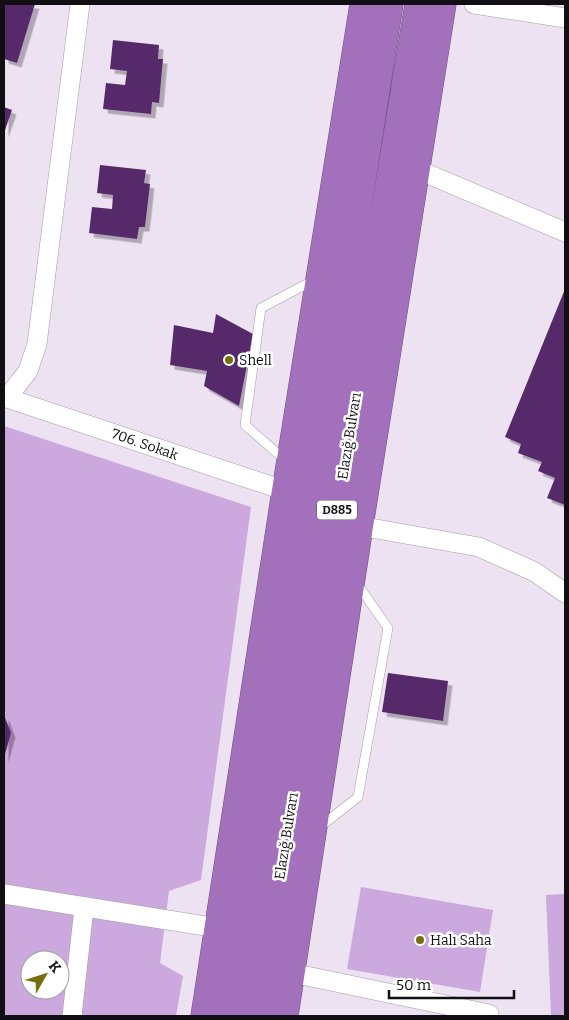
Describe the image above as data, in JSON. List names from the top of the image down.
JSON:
{
  "streets": {
    "highway": ["Elazığ Bulvarı", "D885"],
    "street": ["706. Sokak"]
  },
  "places": ["Shell", "Halı Saha"],
  "scale_bar": "50 m",
  "north": "top right"
}
